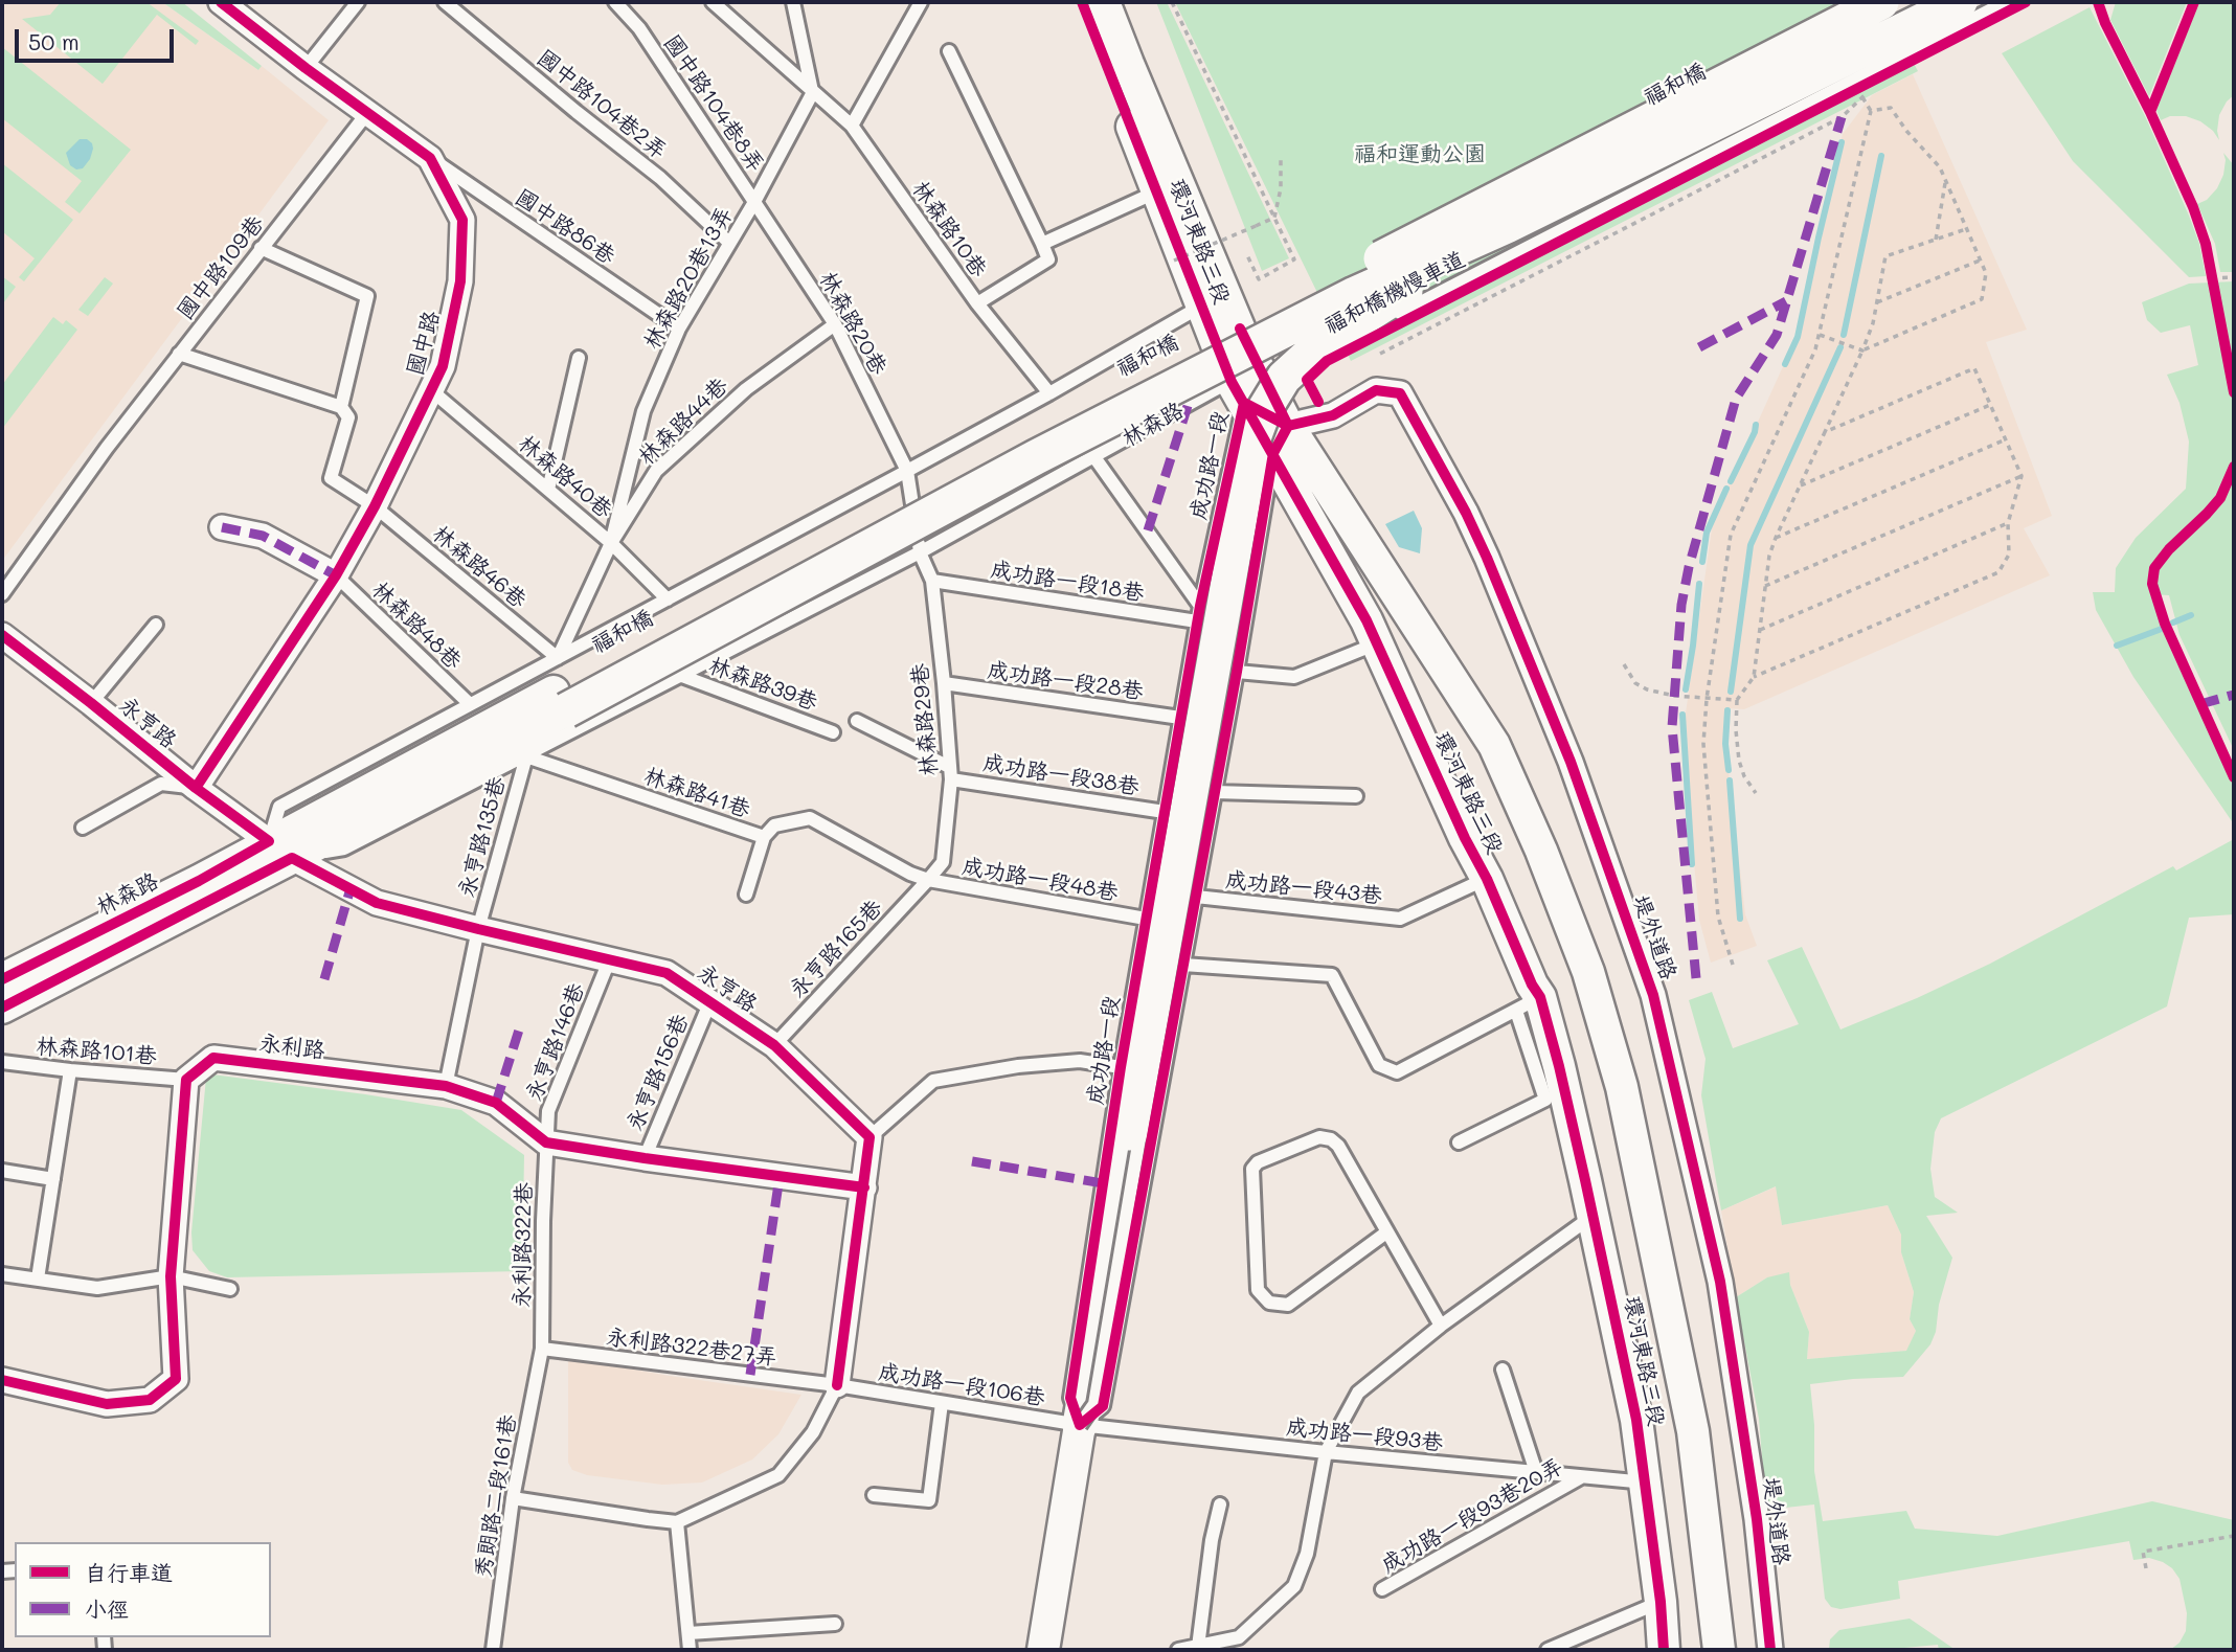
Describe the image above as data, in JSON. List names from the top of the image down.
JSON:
{
  "streets": {
    "main road": ["福和橋"],
    "street": [
      "環河東路三段",
      "國中路",
      "林森路",
      "成功路一段",
      "永亨路",
      "堤外道路",
      "永利路"
    ],
    "lane": [
      "國中路104巷8弄",
      "國中路104巷2弄",
      "國中路86巷",
      "林森路10巷",
      "國中路109巷",
      "林森路20巷13弄",
      "福和橋機慢車道",
      "林森路20巷",
      "林森路44巷",
      "林森路40巷",
      "林森路46巷",
      "成功路一段18巷",
      "林森路48巷",
      "成功路一段28巷",
      "林森路39巷",
      "林森路29巷",
      "成功路一段38巷",
      "林森路41巷",
      "永亨路135巷",
      "成功路一段48巷",
      "成功路一段43巷",
      "永亨路165巷",
      "永亨路146巷",
      "林森路101巷",
      "永亨路156巷",
      "永利路322巷",
      "永利路322巷27弄",
      "成功路一段106巷",
      "成功路一段93巷",
      "秀朗路二段161巷",
      "成功路一段93巷20弄"
    ]
  },
  "crossings": [
    ["福和橋", "林森路44巷"],
    ["福和橋", "林森路"],
    ["福和橋", "林森路46巷"],
    ["國中路104巷8弄", "林森路10巷"],
    ["國中路104巷8弄", "林森路20巷13弄"],
    ["國中路104巷8弄", "林森路20巷"],
    ["國中路104巷2弄", "林森路20巷13弄"],
    ["國中路86巷", "林森路20巷13弄"],
    ["國中路86巷", "國中路"],
    ["林森路10巷", "林森路"],
    ["環河東路三段", "林森路"],
    ["環河東路三段", "成功路一段"],
    ["環河東路三段", "成功路一段43巷"],
    ["環河東路三段", "堤外道路"],
    ["環河東路三段", "成功路一段93巷"],
    ["國中路109巷", "國中路"],
    ["林森路20巷13弄", "林森路20巷"],
    ["林森路20巷13弄", "林森路44巷"],
    ["林森路20巷13弄", "林森路40巷"],
    ["福和橋機慢車道", "成功路一段"],
    ["福和橋機慢車道", "成功路一段106巷"],
    ["福和橋機慢車道", "成功路一段93巷"],
    ["林森路20巷", "林森路44巷"],
    ["林森路20巷", "林森路"],
    ["林森路20巷", "林森路29巷"],
    ["國中路", "林森路40巷"],
    ["國中路", "林森路46巷"],
    ["國中路", "林森路48巷"],
    ["國中路", "永亨路"],
    ["林森路44巷", "林森路"],
    ["林森路44巷", "林森路40巷"],
    ["林森路44巷", "林森路46巷"],
    ["林森路", "成功路一段"],
    ["林森路", "林森路40巷"],
    ["林森路", "林森路46巷"],
    ["林森路", "林森路48巷"],
    ["林森路", "林森路39巷"],
    ["林森路", "林森路29巷"],
    ["林森路", "永亨路"],
    ["林森路", "林森路41巷"],
    ["林森路", "永亨路135巷"],
    ["成功路一段", "成功路一段18巷"],
    ["成功路一段", "成功路一段28巷"],
    ["成功路一段", "成功路一段38巷"],
    ["成功路一段", "成功路一段48巷"],
    ["成功路一段", "堤外道路"],
    ["成功路一段", "成功路一段106巷"],
    ["成功路一段", "成功路一段93巷"],
    ["成功路一段18巷", "林森路29巷"],
    ["成功路一段28巷", "林森路29巷"],
    ["林森路29巷", "成功路一段38巷"],
    ["林森路29巷", "林森路41巷"],
    ["林森路29巷", "成功路一段48巷"],
    ["林森路29巷", "永亨路165巷"],
    ["永亨路", "永亨路135巷"],
    ["永亨路", "永亨路165巷"],
    ["永亨路", "永亨路146巷"],
    ["永亨路", "永亨路156巷"],
    ["林森路41巷", "永亨路135巷"],
    ["林森路41巷", "成功路一段48巷"],
    ["林森路41巷", "永亨路165巷"],
    ["永亨路135巷", "永利路"],
    ["成功路一段48巷", "永亨路165巷"],
    ["永亨路146巷", "永利路"],
    ["永亨路146巷", "永利路322巷"],
    ["永利路", "林森路101巷"],
    ["永利路", "永亨路156巷"],
    ["永利路", "永利路322巷"],
    ["永利路322巷", "永利路322巷27弄"],
    ["永利路322巷", "秀朗路二段161巷"],
    ["永利路322巷27弄", "成功路一段106巷"],
    ["永利路322巷27弄", "秀朗路二段161巷"],
    ["成功路一段106巷", "成功路一段93巷"],
    ["成功路一段93巷", "成功路一段93巷20弄"]
  ],
  "parks": ["福和運動公園"],
  "legend": ["自行車道", "小徑"],
  "scale_bar": "50 m"
}
